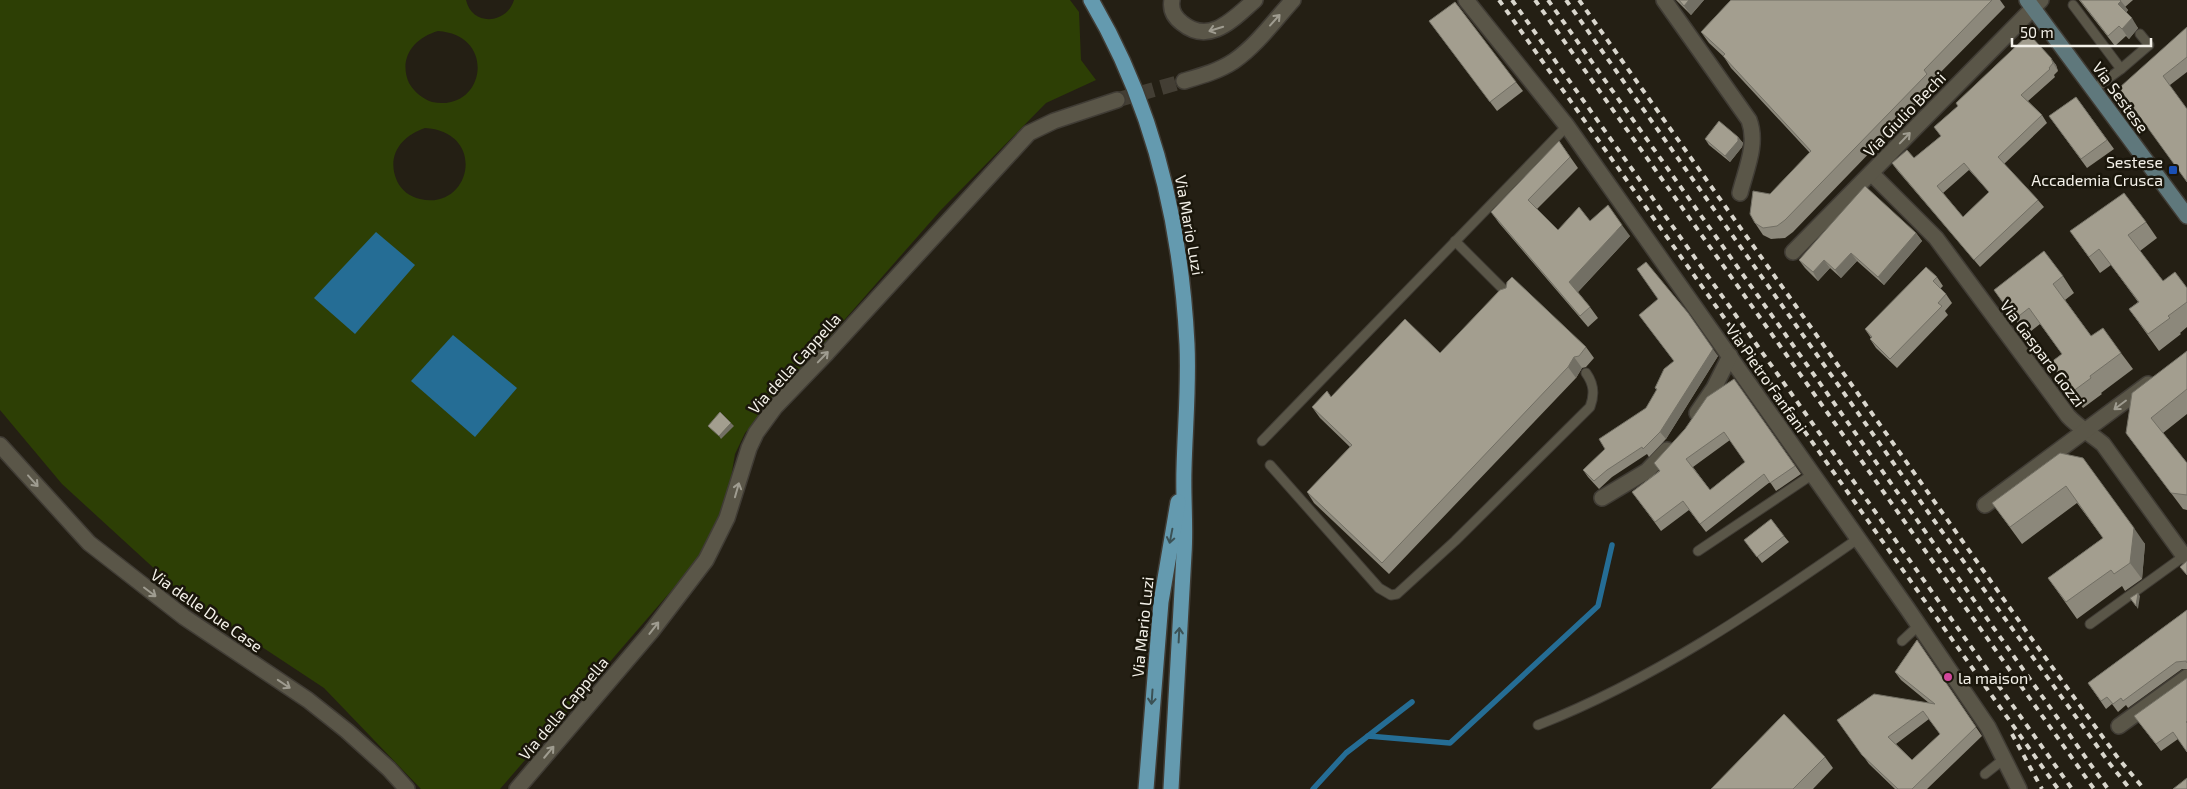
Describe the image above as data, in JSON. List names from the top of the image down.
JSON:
{
  "streets": {
    "main road": ["Via Sestese", "Via Mario Luzi"],
    "street": [
      "Via Giulio Bechi",
      "Via Gaspare Gozzi",
      "Via della Cappella",
      "Via Pietro Fanfani",
      "Via delle Due Case"
    ]
  },
  "crossings": [
    ["Via Sestese", "Via Giulio Bechi"],
    ["Via Giulio Bechi", "Via Gaspare Gozzi"]
  ],
  "one_way": ["Via Giulio Bechi", "Via della Cappella", "Via delle Due Case"],
  "places": {
    "transit": ["Sestese Accademia Crusca"],
    "other": ["la maison"]
  },
  "scale_bar": "50 m"
}
